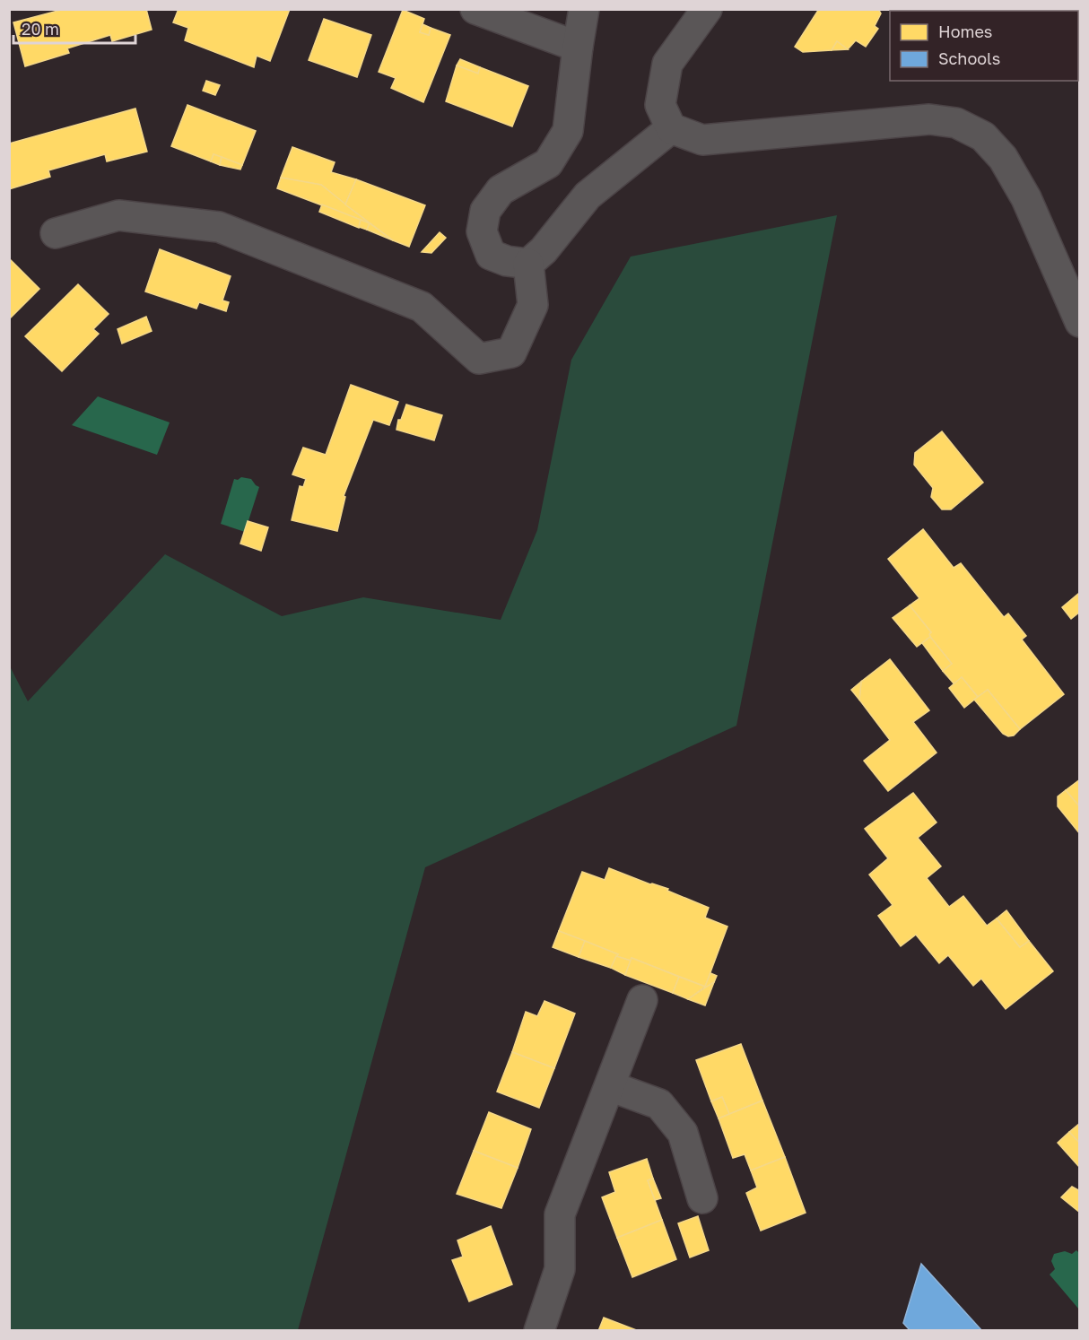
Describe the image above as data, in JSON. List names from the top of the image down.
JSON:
{
  "legend": ["Homes", "Schools"],
  "scale_bar": "20 m"
}
